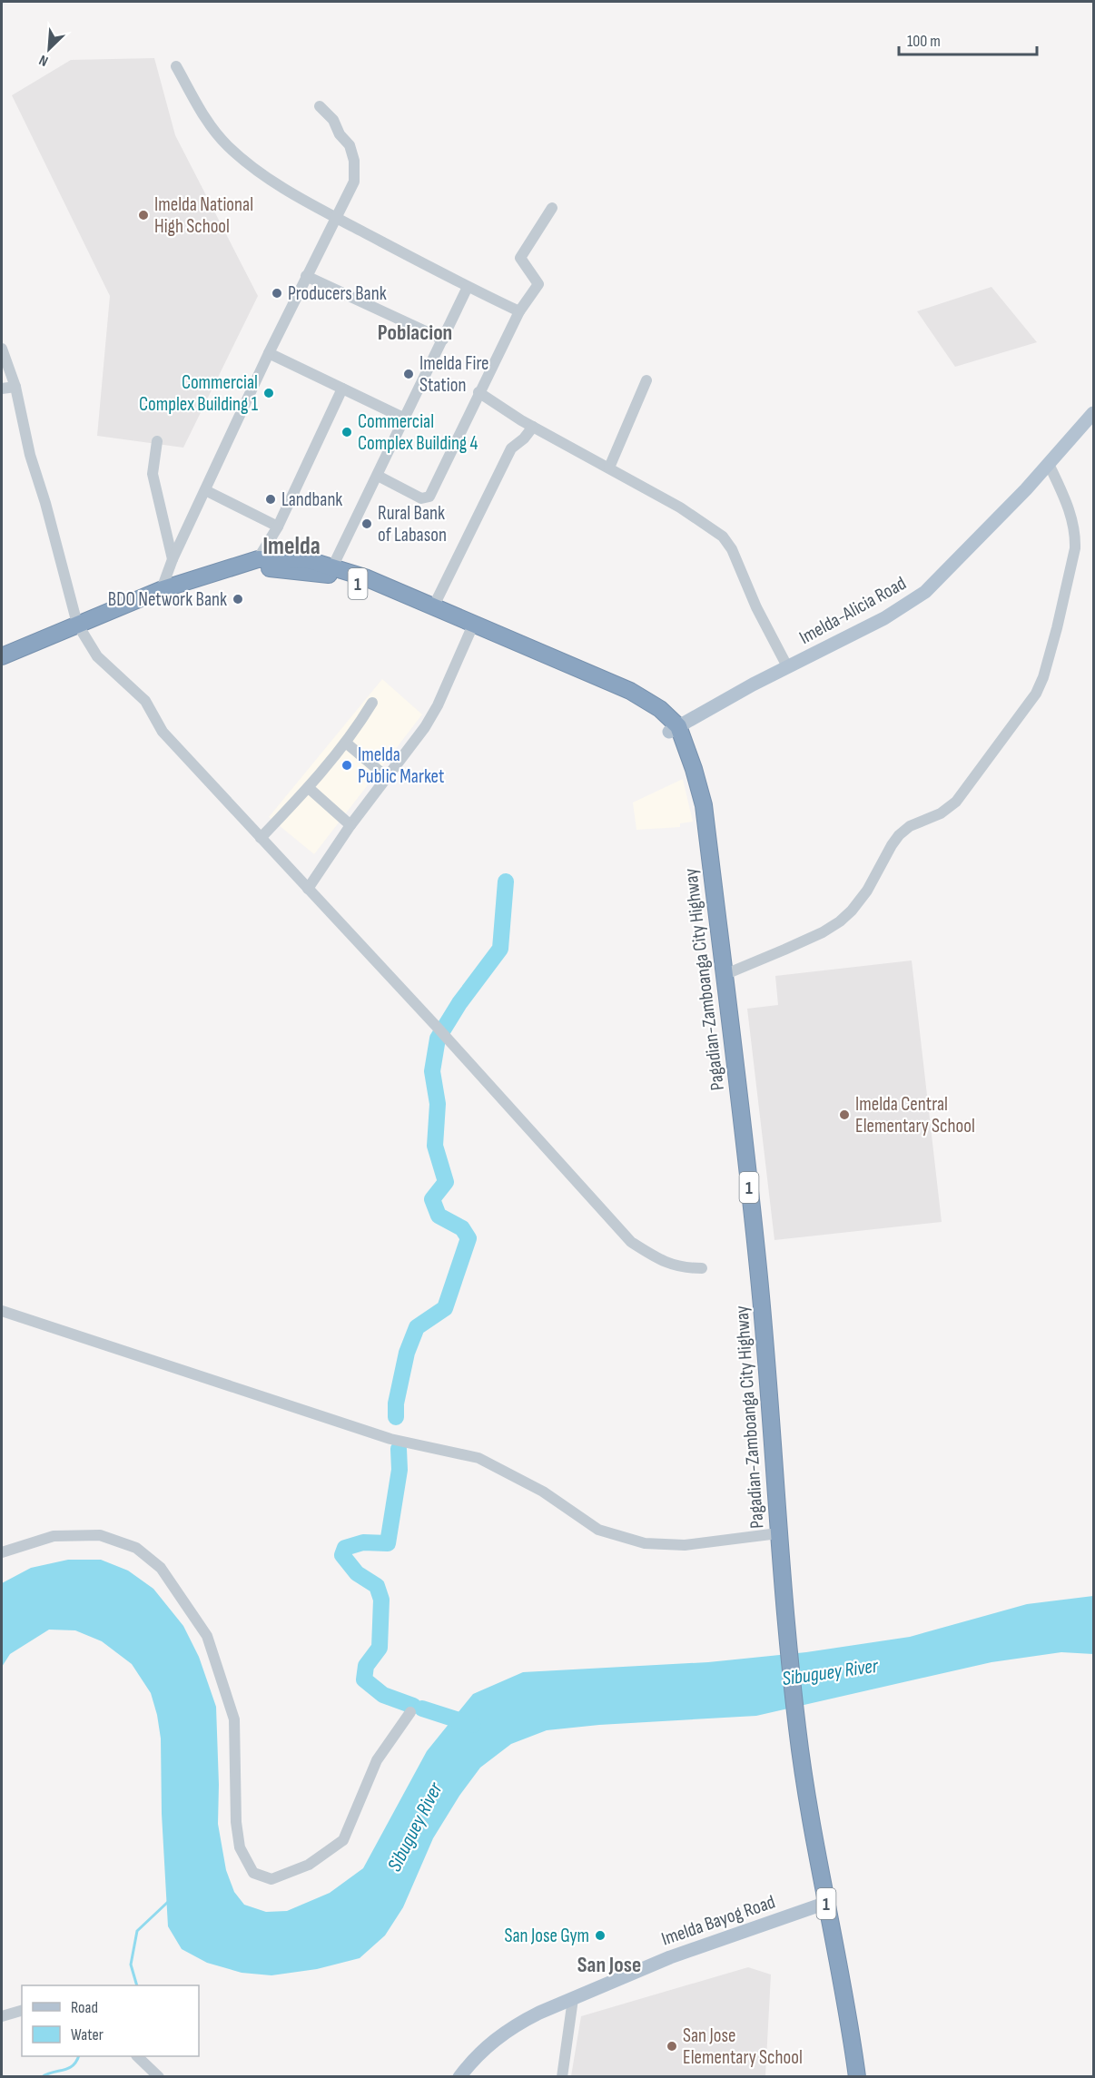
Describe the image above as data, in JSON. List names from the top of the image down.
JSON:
{
  "streets": {
    "highway": ["1", "Pagadian-Zamboanga City Highway"],
    "main road": ["Imelda-Alicia Road", "Imelda Bayog Road"]
  },
  "crossings": [
    ["Imelda-Alicia Road", "Pagadian-Zamboanga City Highway"],
    ["Pagadian-Zamboanga City Highway", "Imelda Bayog Road"]
  ],
  "districts": ["Poblacion", "Imelda", "San Jose"],
  "water": ["Sibuguey River"],
  "places": [
    "Imelda National High School",
    "Producers Bank",
    "Imelda Fire Station",
    "Commercial Complex Building 1",
    "Commercial Complex Building 4",
    "Landbank",
    "Rural Bank of Labason",
    "BDO Network Bank",
    "Imelda Public Market",
    "Imelda Central Elementary School",
    "San Jose Gym",
    "San Jose Elementary School"
  ],
  "legend": ["Road", "Water"],
  "scale_bar": "100 m",
  "north": "bottom left"
}
